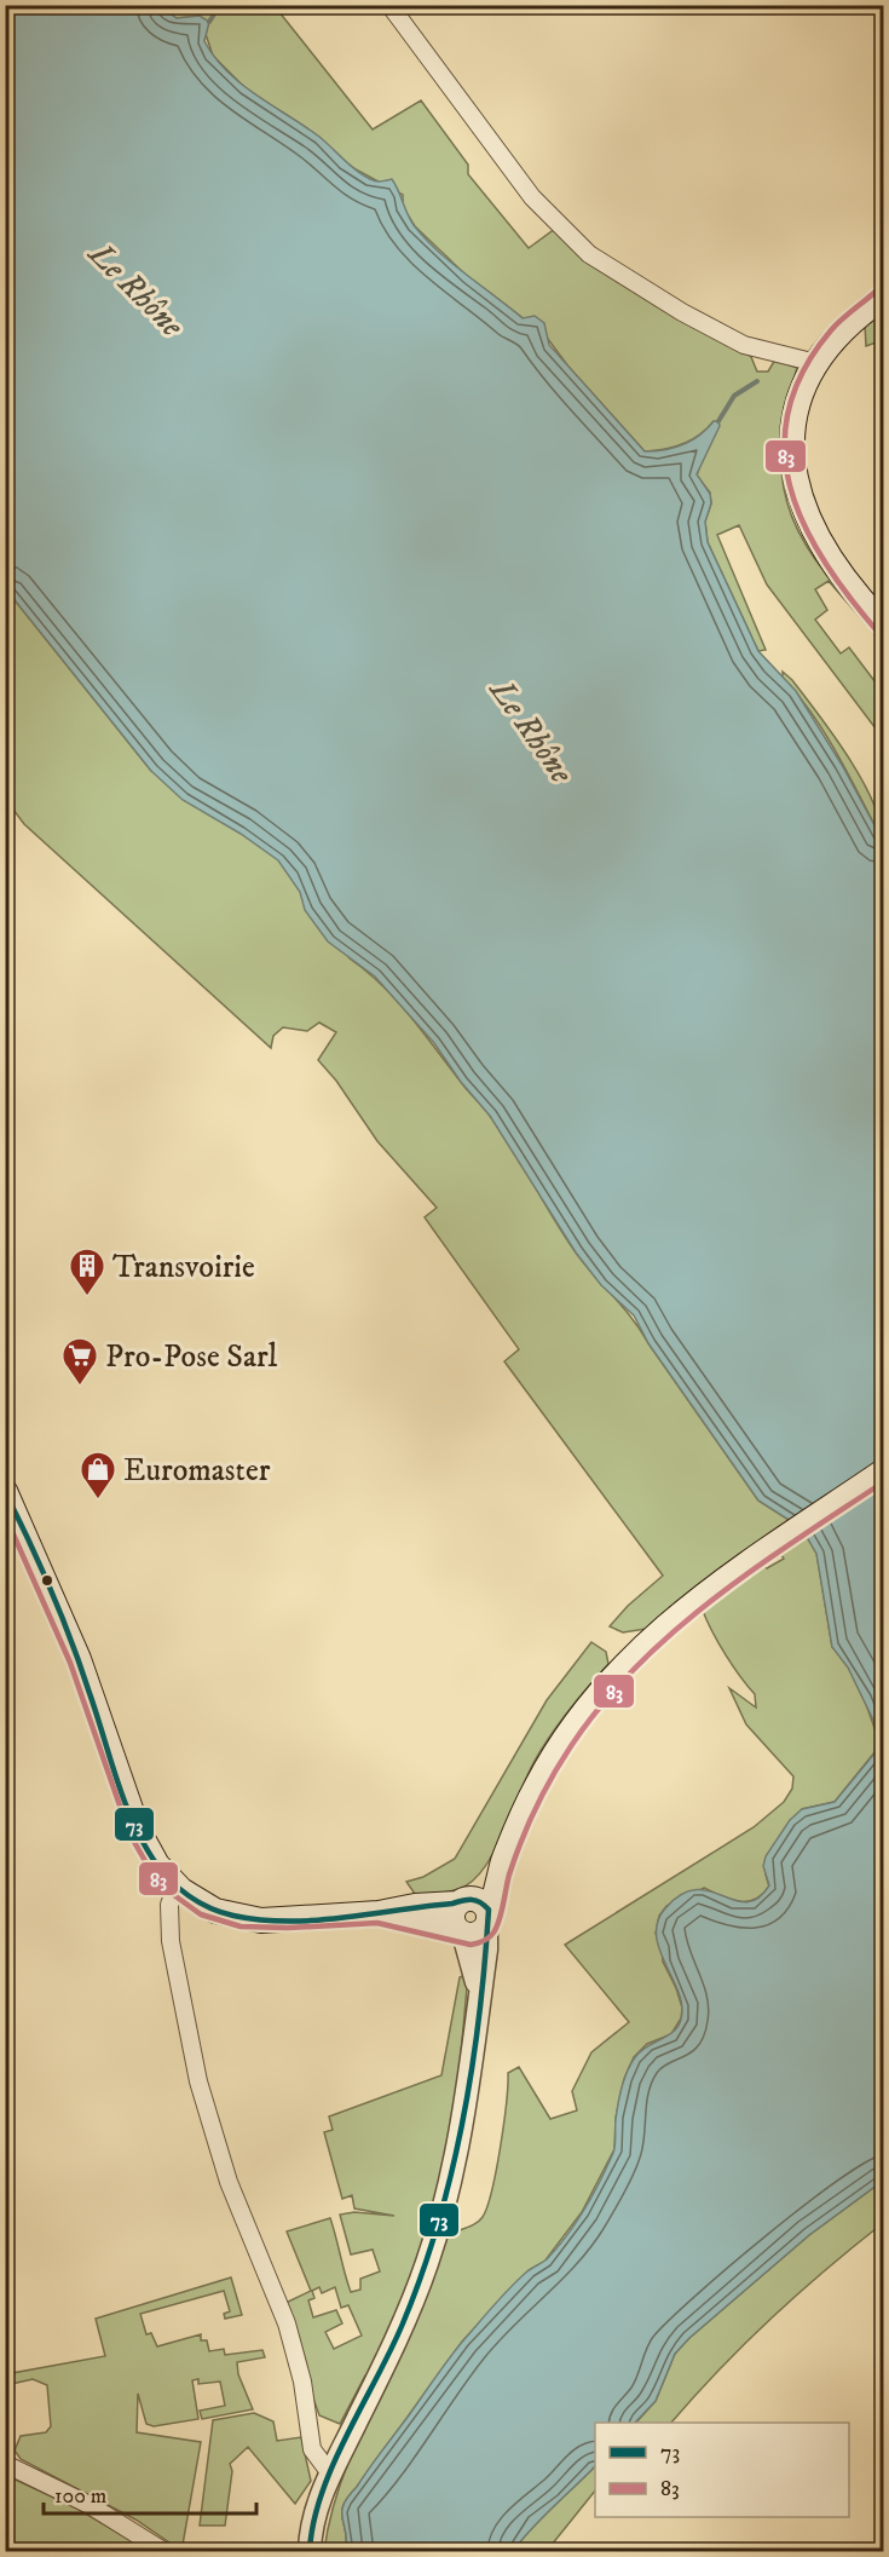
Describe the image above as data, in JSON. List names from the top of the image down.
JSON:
{
  "water": ["Le Rhône"],
  "places": {
    "building": ["Transvoirie"],
    "supermarket": ["Pro-Pose Sarl"],
    "shop": ["Euromaster"]
  },
  "lines": ["transit line 83", "transit line 73"],
  "legend": ["73", "83"],
  "scale_bar": "100 m"
}
